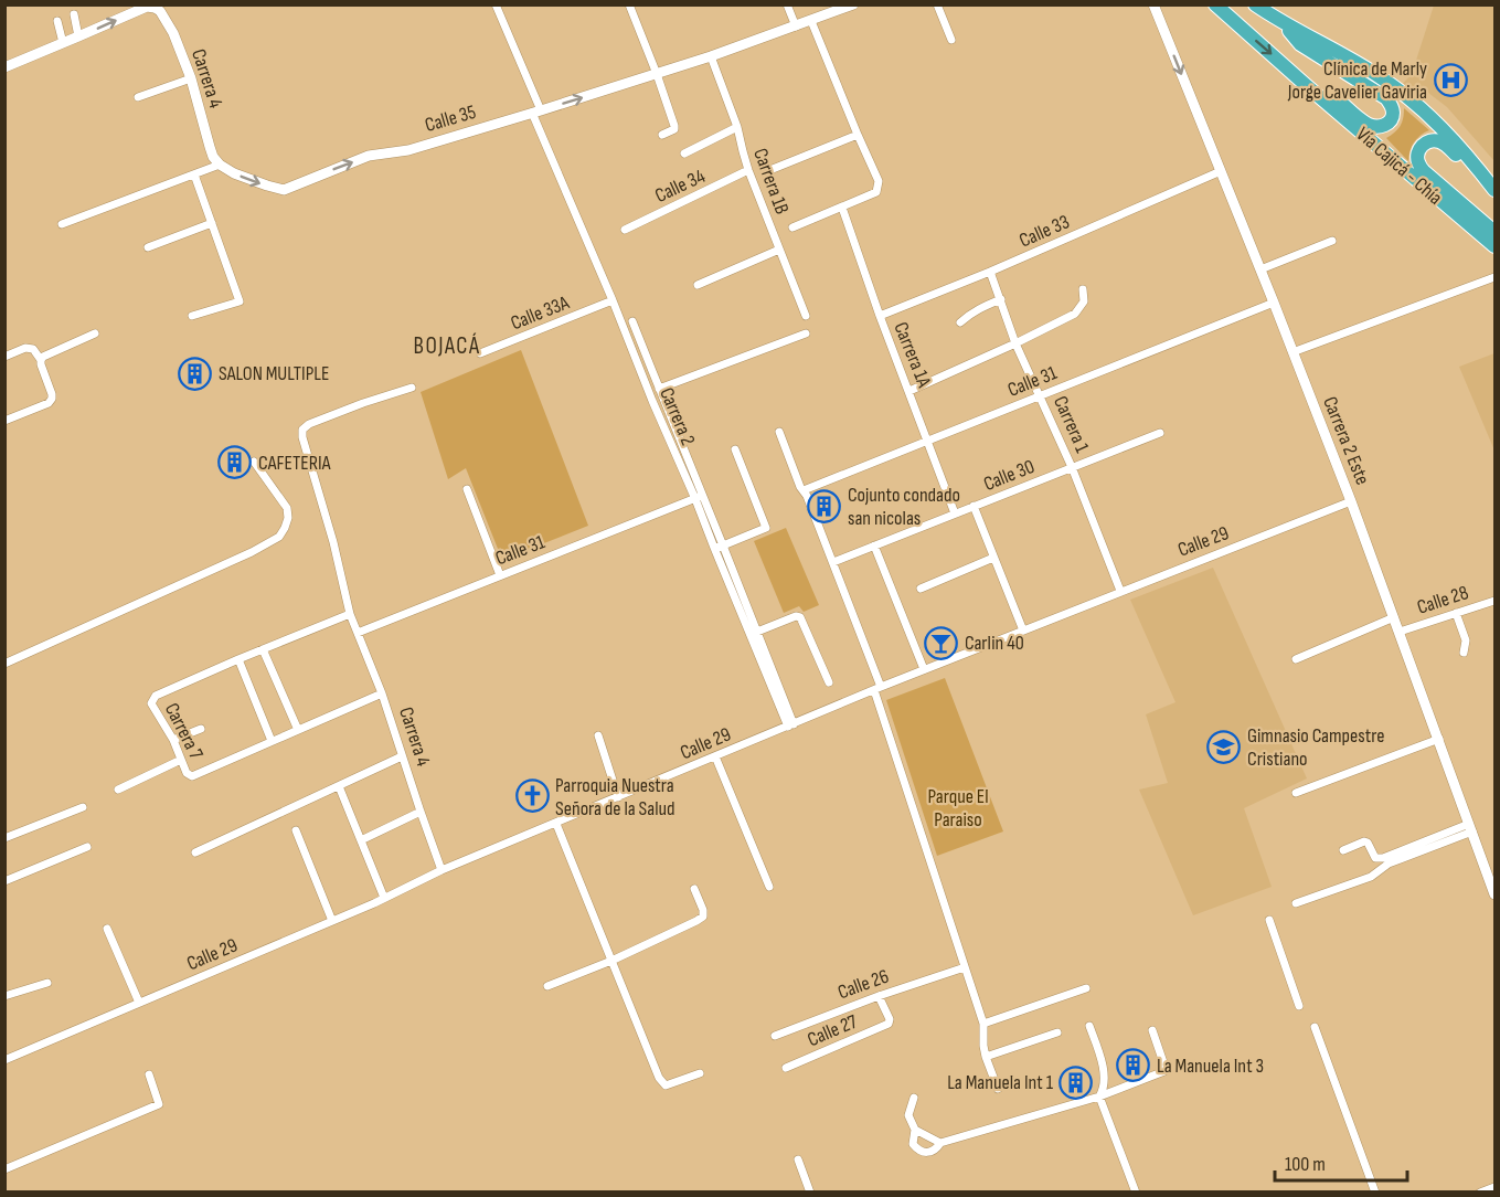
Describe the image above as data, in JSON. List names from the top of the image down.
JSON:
{
  "streets": {
    "highway": ["Vía Cajicá - Chía"],
    "street": [
      "Carrera 4",
      "Calle 35",
      "Carrera 1B",
      "Calle 34",
      "Calle 33",
      "Calle 33A",
      "Carrera 1A",
      "Calle 31",
      "Carrera 2",
      "Carrera 1",
      "Carrera 2 Este",
      "Calle 30",
      "Calle 29",
      "Calle 28",
      "Carrera 7",
      "Calle 26",
      "Calle 27"
    ]
  },
  "crossings": [
    ["Carrera 4", "Calle 35"],
    ["Carrera 4", "Calle 31"],
    ["Carrera 4", "Calle 29"],
    ["Calle 35", "Carrera 1B"],
    ["Calle 35", "Carrera 2"],
    ["Carrera 1B", "Calle 34"],
    ["Calle 33", "Carrera 1A"],
    ["Calle 33", "Carrera 1"],
    ["Calle 33", "Carrera 2 Este"],
    ["Calle 33A", "Carrera 2"],
    ["Carrera 1A", "Calle 31"],
    ["Carrera 1A", "Calle 30"],
    ["Calle 31", "Carrera 2"],
    ["Calle 31", "Carrera 1"],
    ["Calle 31", "Carrera 2 Este"],
    ["Carrera 1", "Calle 30"],
    ["Carrera 1", "Calle 29"],
    ["Carrera 2 Este", "Calle 29"],
    ["Carrera 2 Este", "Calle 28"],
    ["Calle 26", "Calle 27"]
  ],
  "one_way": ["Calle 35"],
  "districts": ["BOJACÁ"],
  "parks": ["Parque El Paraiso"],
  "places": {
    "hospital": ["Clínica de Marly Jorge Cavelier Gaviria"],
    "building": [
      "SALON MULTIPLE",
      "CAFETERIA",
      "Cojunto condado san nicolas",
      "La Manuela Int 3",
      "La Manuela Int 1"
    ],
    "bar": ["Carlin 40"],
    "school or university": ["Gimnasio Campestre Cristiano"],
    "church": ["Parroquia Nuestra Señora de la Salud"]
  },
  "scale_bar": "100 m"
}
